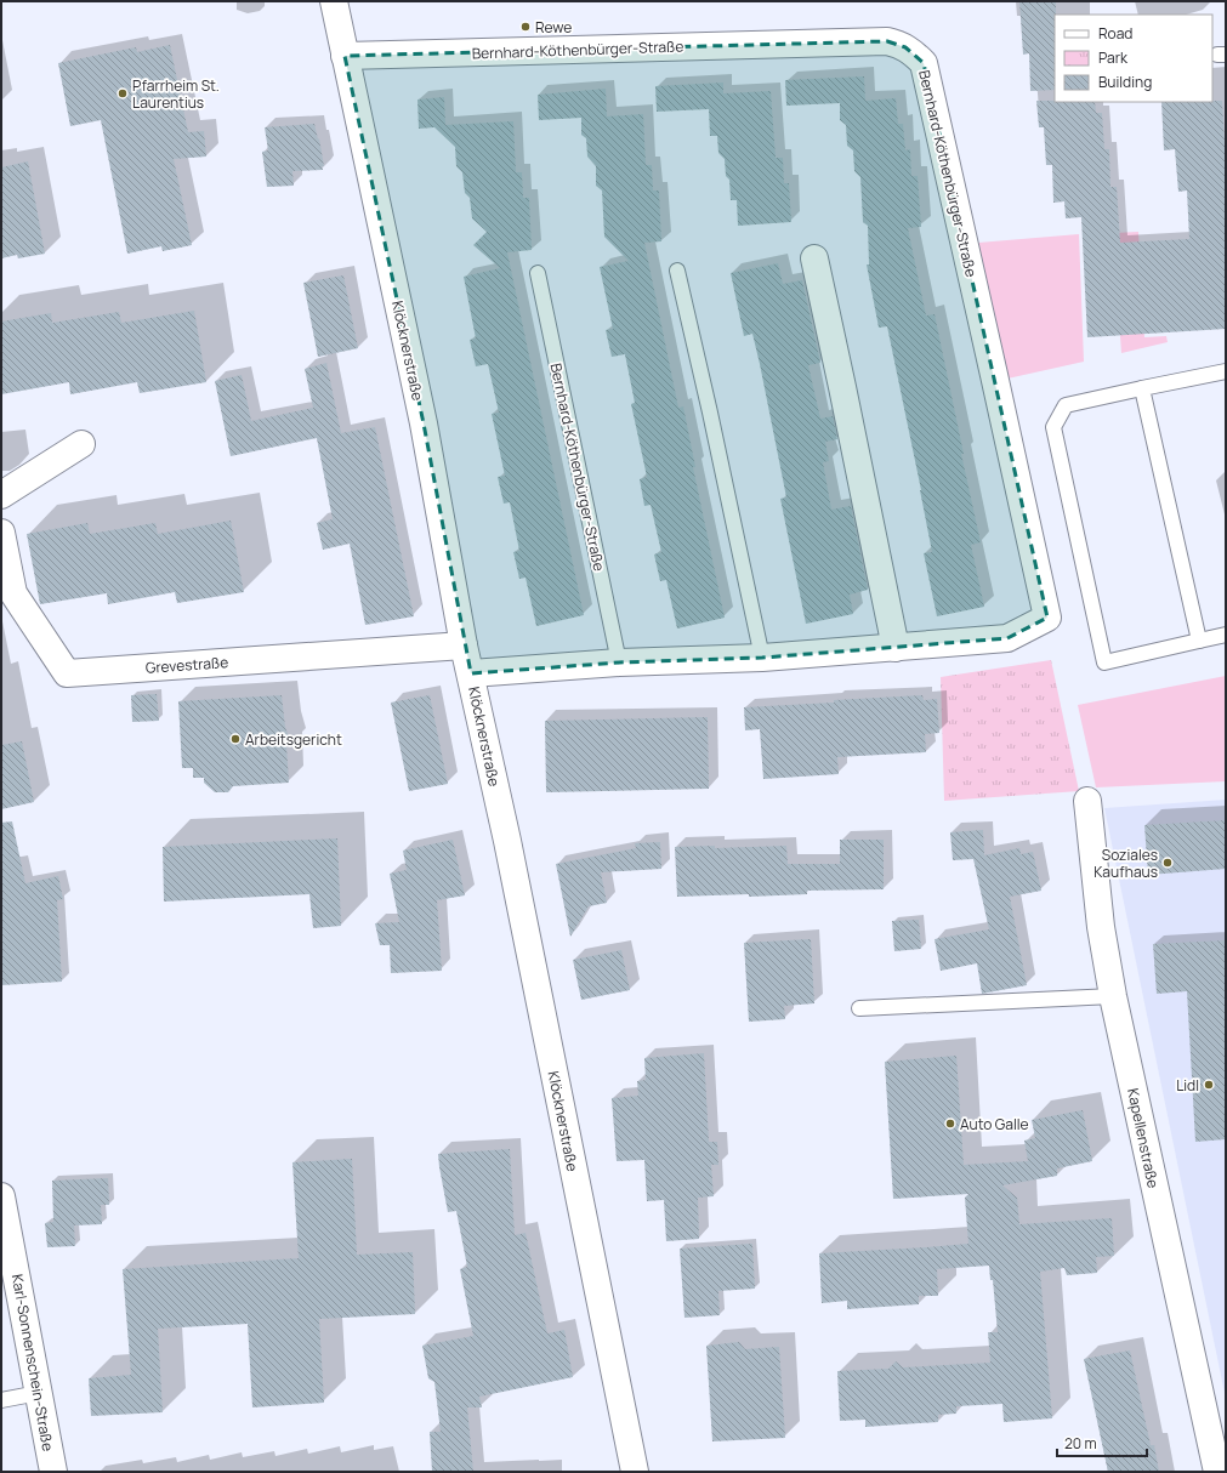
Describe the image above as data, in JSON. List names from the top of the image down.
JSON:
{
  "streets": {
    "street": [
      "Bernhard-Köthenbürger-Straße",
      "Klöcknerstraße",
      "Grevestraße",
      "Kapellenstraße",
      "Karl-Sonnenschein-Straße"
    ]
  },
  "crossings": [
    ["Bernhard-Köthenbürger-Straße", "Klöcknerstraße"],
    ["Klöcknerstraße", "Grevestraße"]
  ],
  "places": [
    "Rewe",
    "Pfarrheim St. Laurentius",
    "Arbeitsgericht",
    "Soziales Kaufhaus",
    "Lidl",
    "Auto Galle"
  ],
  "legend": ["Road", "Park", "Building"],
  "scale_bar": "20 m"
}
